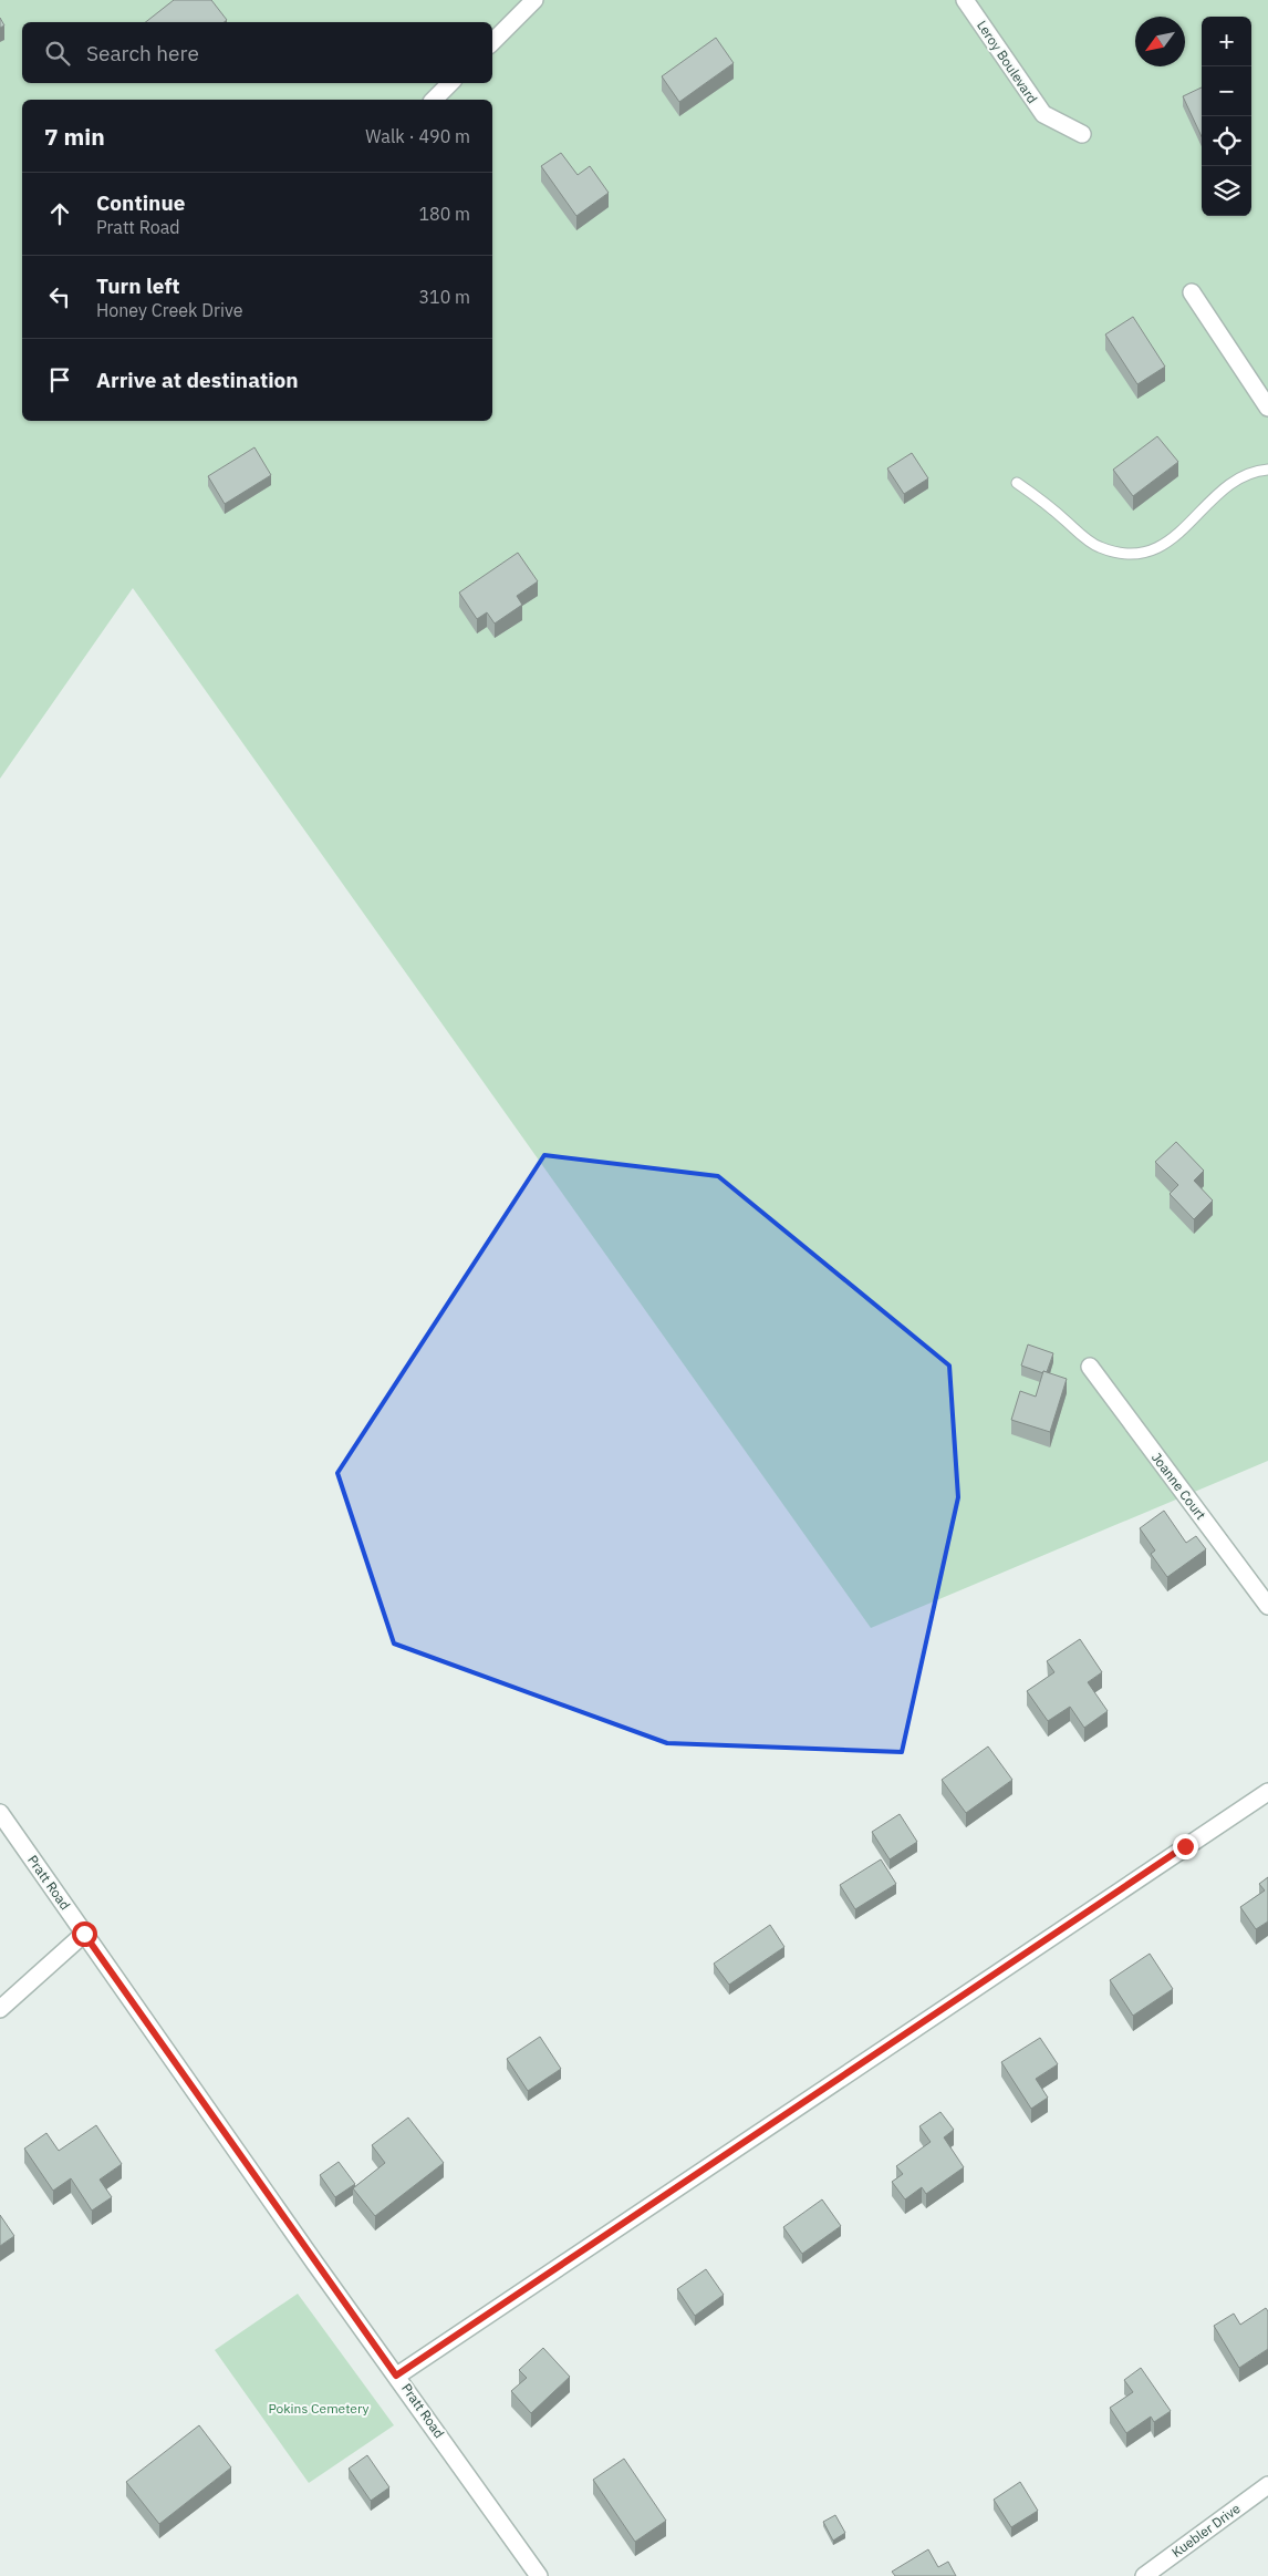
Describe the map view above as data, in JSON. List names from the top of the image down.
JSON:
{
  "streets": {
    "street": [
      "Leroy Boulevard",
      "Joanne Court",
      "Pratt Road",
      "Kuebler Drive"
    ]
  },
  "parks": ["Pokins Cemetery"],
  "north": "bottom left",
  "page": {
    "map_buttons": ["+", "−"],
    "search": "Search here",
    "heading": ["7 min", "Walk · 490 m"],
    "list": [
      ["Continue", "Pratt Road", "180 m"],
      ["Turn left", "Honey Creek Drive", "310 m"],
      "Arrive at destination"
    ]
  }
}
